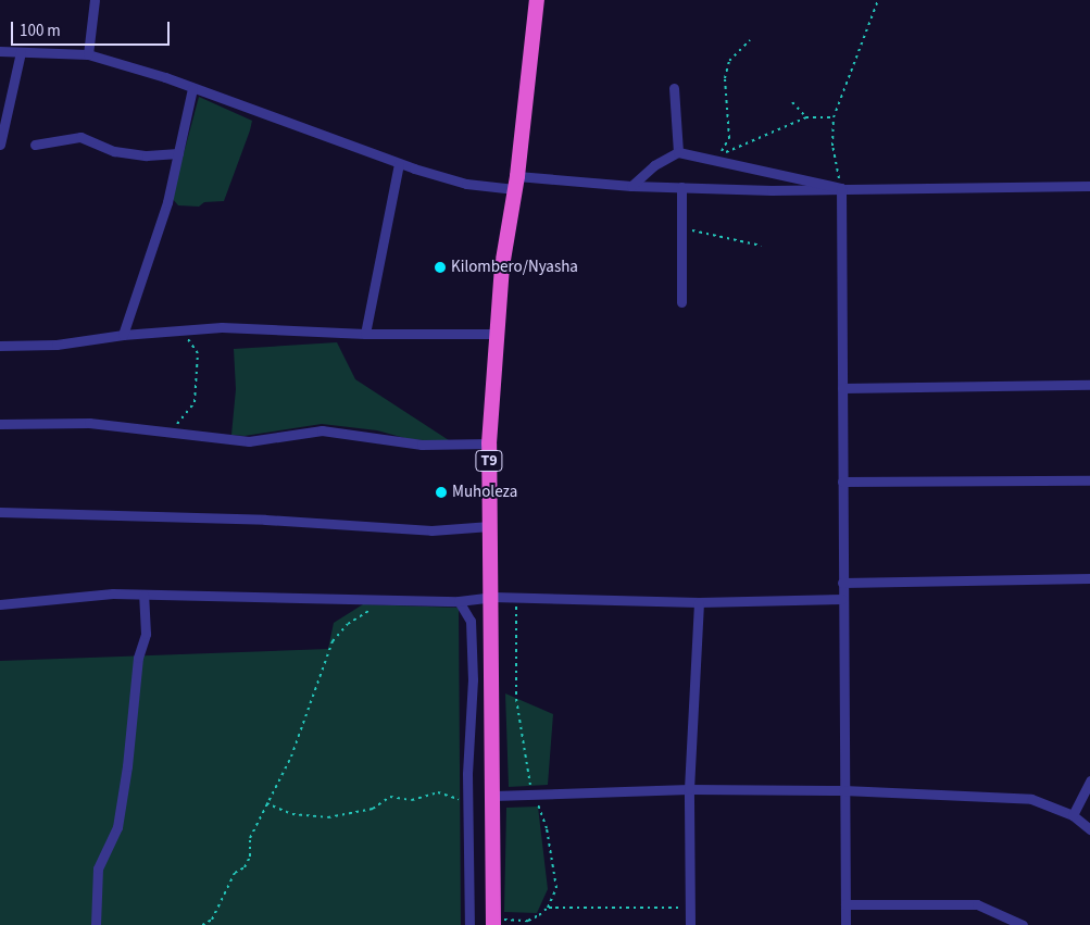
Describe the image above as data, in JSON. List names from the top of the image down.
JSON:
{
  "streets": {
    "highway": ["T9"]
  },
  "places": ["Kilombero/Nyasha", "Muholeza"],
  "scale_bar": "100 m"
}
